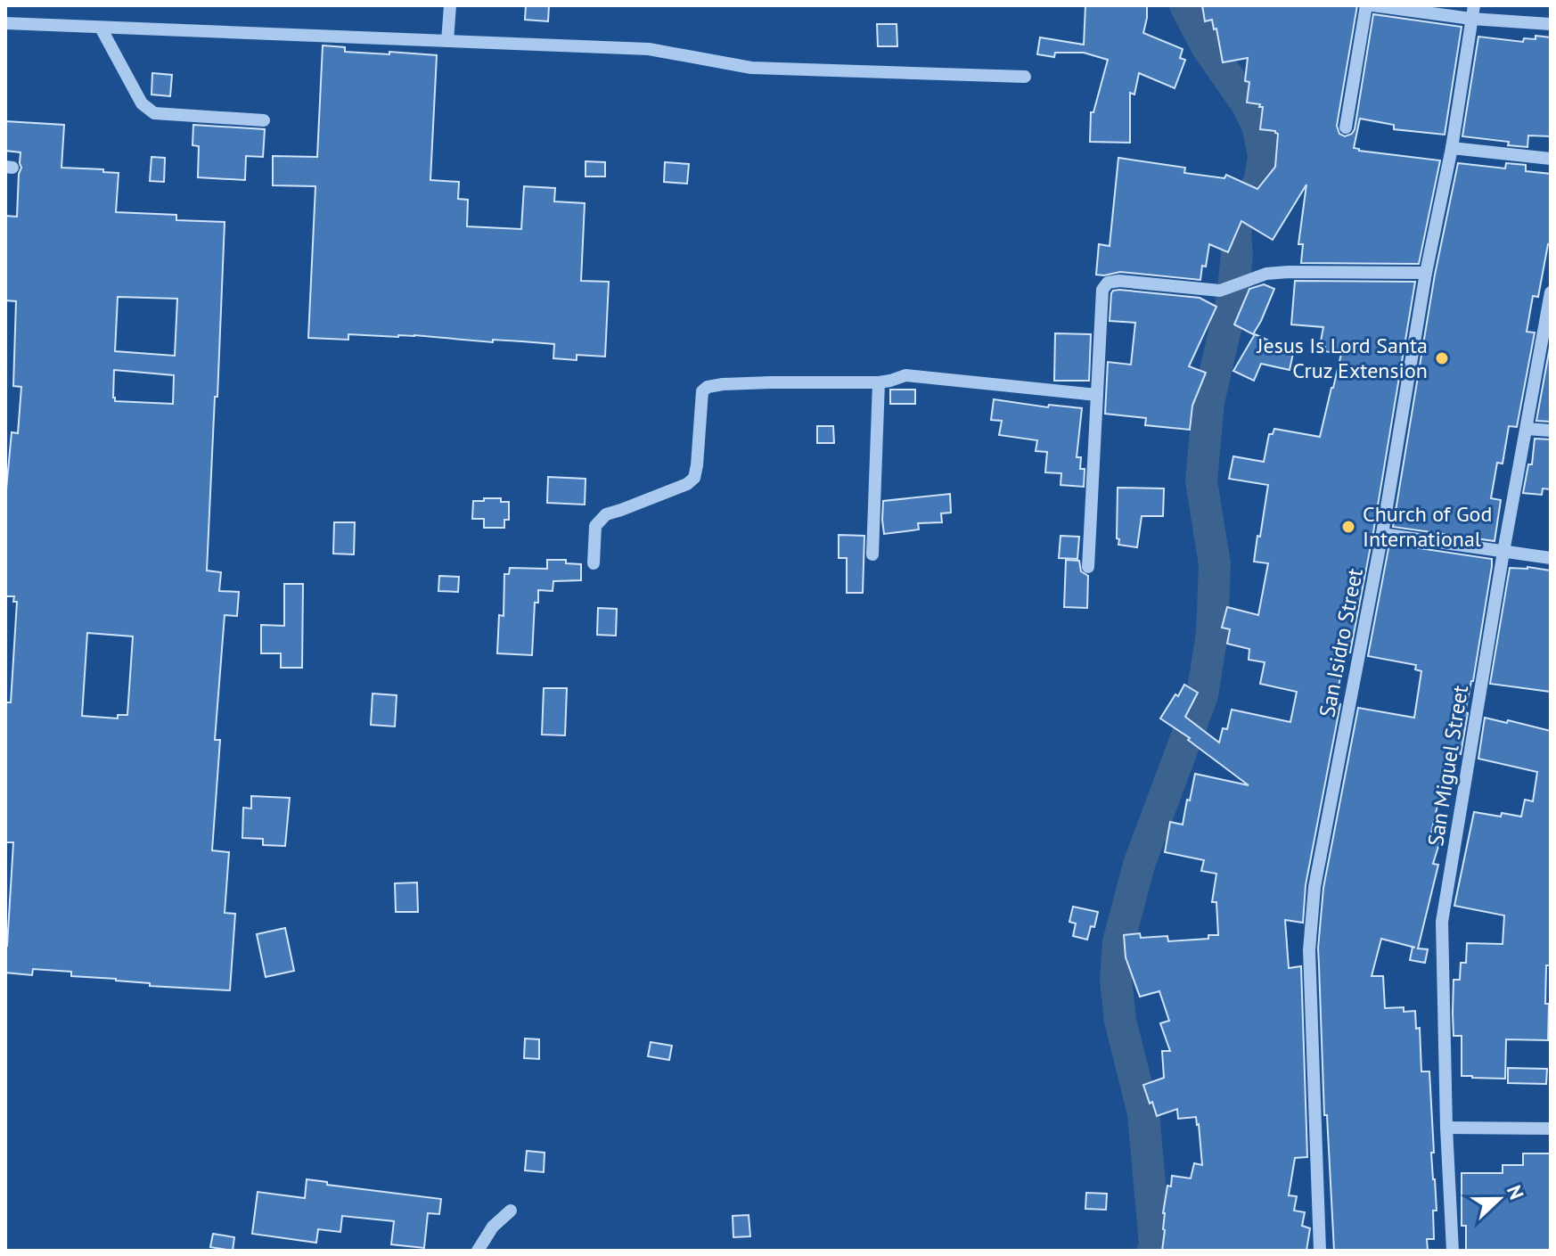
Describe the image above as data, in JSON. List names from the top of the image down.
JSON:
{
  "streets": {
    "street": ["San Isidro Street", "San Miguel Street"]
  },
  "places": ["Jesus Is Lord Santa Cruz Extension", "Church of God International"],
  "north": "right"
}
